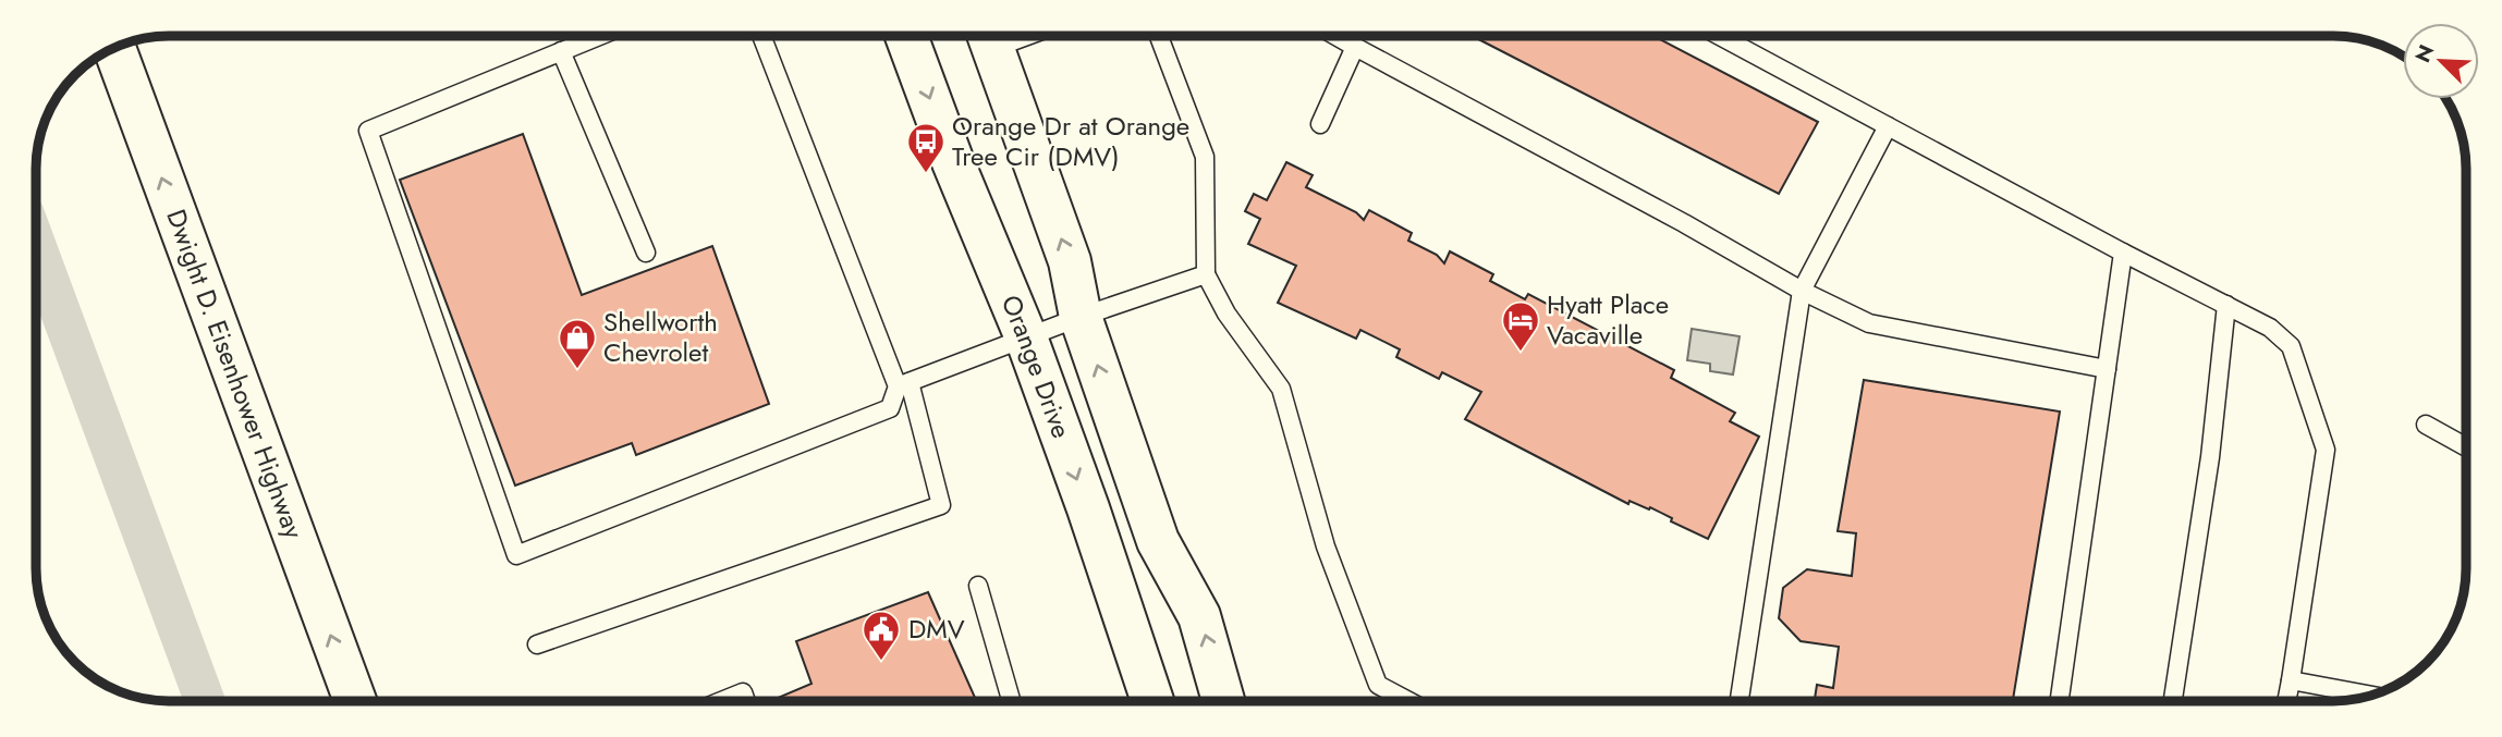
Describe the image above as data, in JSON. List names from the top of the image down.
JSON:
{
  "streets": {
    "main road": ["Orange Drive", "Dwight D. Eisenhower Highway"]
  },
  "one_way": ["Dwight D. Eisenhower Highway"],
  "places": {
    "bus stop": ["Orange Dr at Orange Tree Cir (DMV)"],
    "hotel": ["Hyatt Place Vacaville"],
    "shop": ["Shellworth Chevrolet"],
    "public building": ["DMV"]
  },
  "north": "top left"
}
